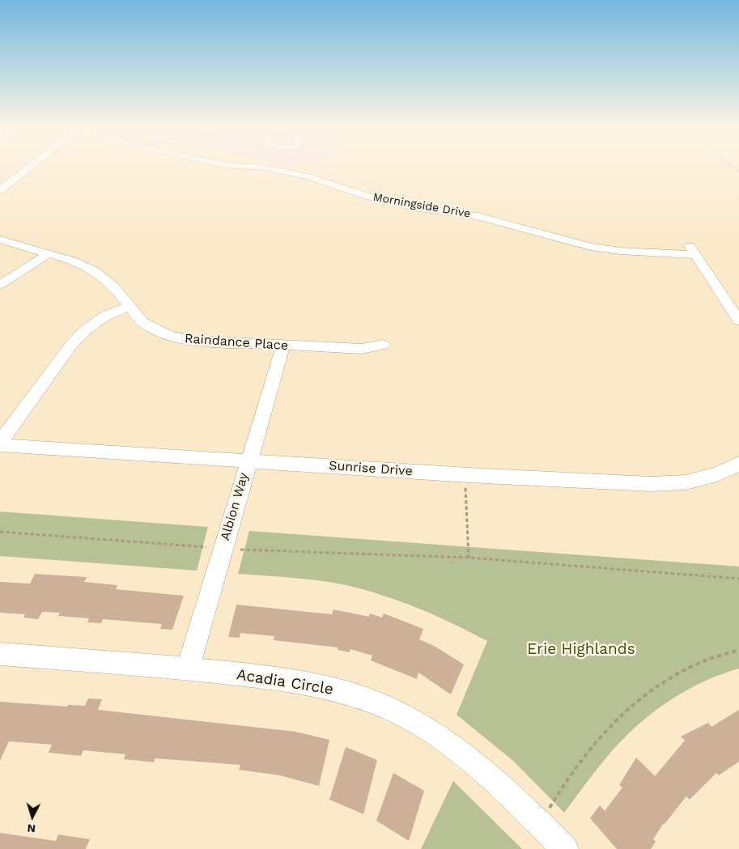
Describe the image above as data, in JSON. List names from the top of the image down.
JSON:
{
  "streets": {
    "street": [
      "Morningside Drive",
      "Raindance Place",
      "Sunrise Drive",
      "Albion Way",
      "Acadia Circle"
    ]
  },
  "crossings": [
    ["Raindance Place", "Albion Way"],
    ["Sunrise Drive", "Albion Way"],
    ["Albion Way", "Acadia Circle"]
  ],
  "parks": ["Erie Highlands"],
  "north": "bottom"
}
